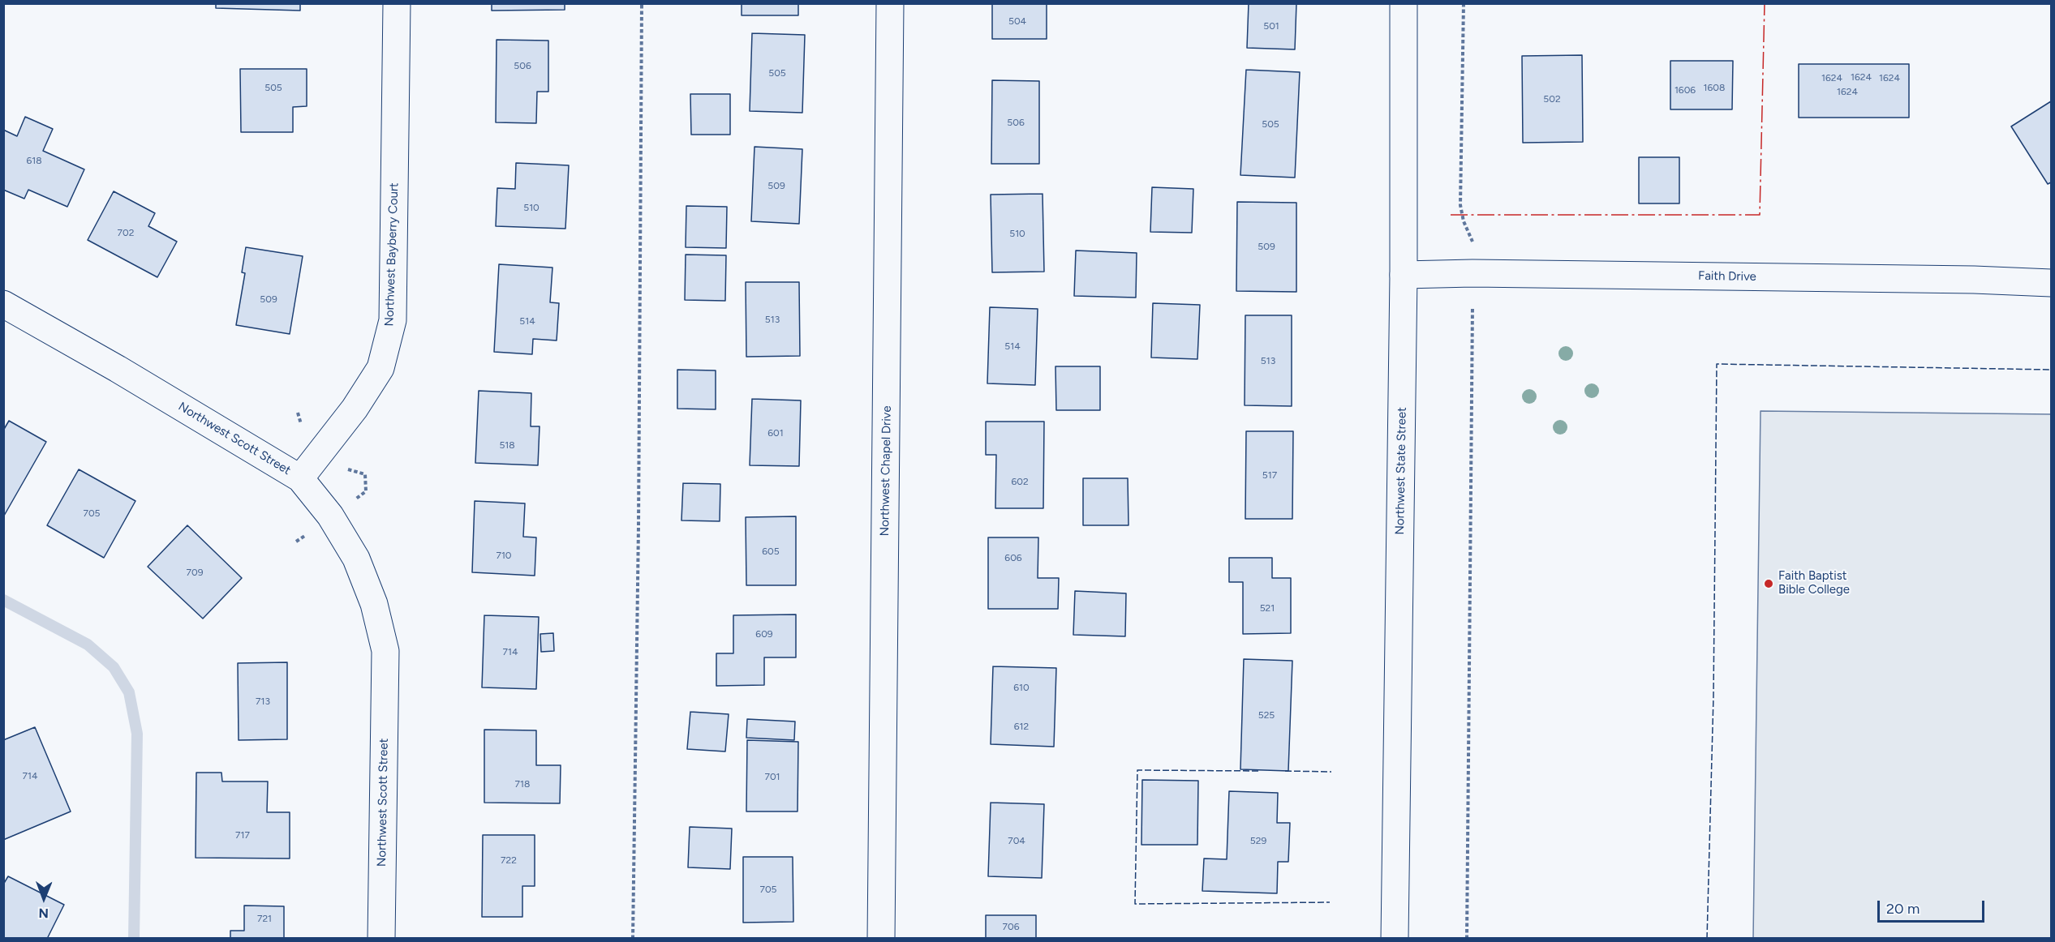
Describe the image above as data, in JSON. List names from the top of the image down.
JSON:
{
  "streets": {
    "street": [
      "Northwest Bayberry Court",
      "Faith Drive",
      "Northwest Scott Street",
      "Northwest Chapel Drive",
      "Northwest State Street"
    ]
  },
  "crossings": [
    ["Northwest Bayberry Court", "Northwest Scott Street"],
    ["Faith Drive", "Northwest State Street"]
  ],
  "places": ["Faith Baptist Bible College"],
  "house_numbers": [
    "504",
    "501",
    "506",
    "505",
    "1624",
    "1624",
    "1624",
    "505",
    "1608",
    "1606",
    "1624",
    "502",
    "506",
    "505",
    "618",
    "509",
    "510",
    "702",
    "510",
    "509",
    "509",
    "513",
    "514",
    "514",
    "513",
    "601",
    "518",
    "517",
    "602",
    "705",
    "605",
    "710",
    "606",
    "709",
    "521",
    "609",
    "714",
    "610",
    "713",
    "525",
    "612",
    "714",
    "701",
    "718",
    "717",
    "704",
    "529",
    "722",
    "705",
    "721",
    "706"
  ],
  "scale_bar": "20 m",
  "north": "bottom"
}
